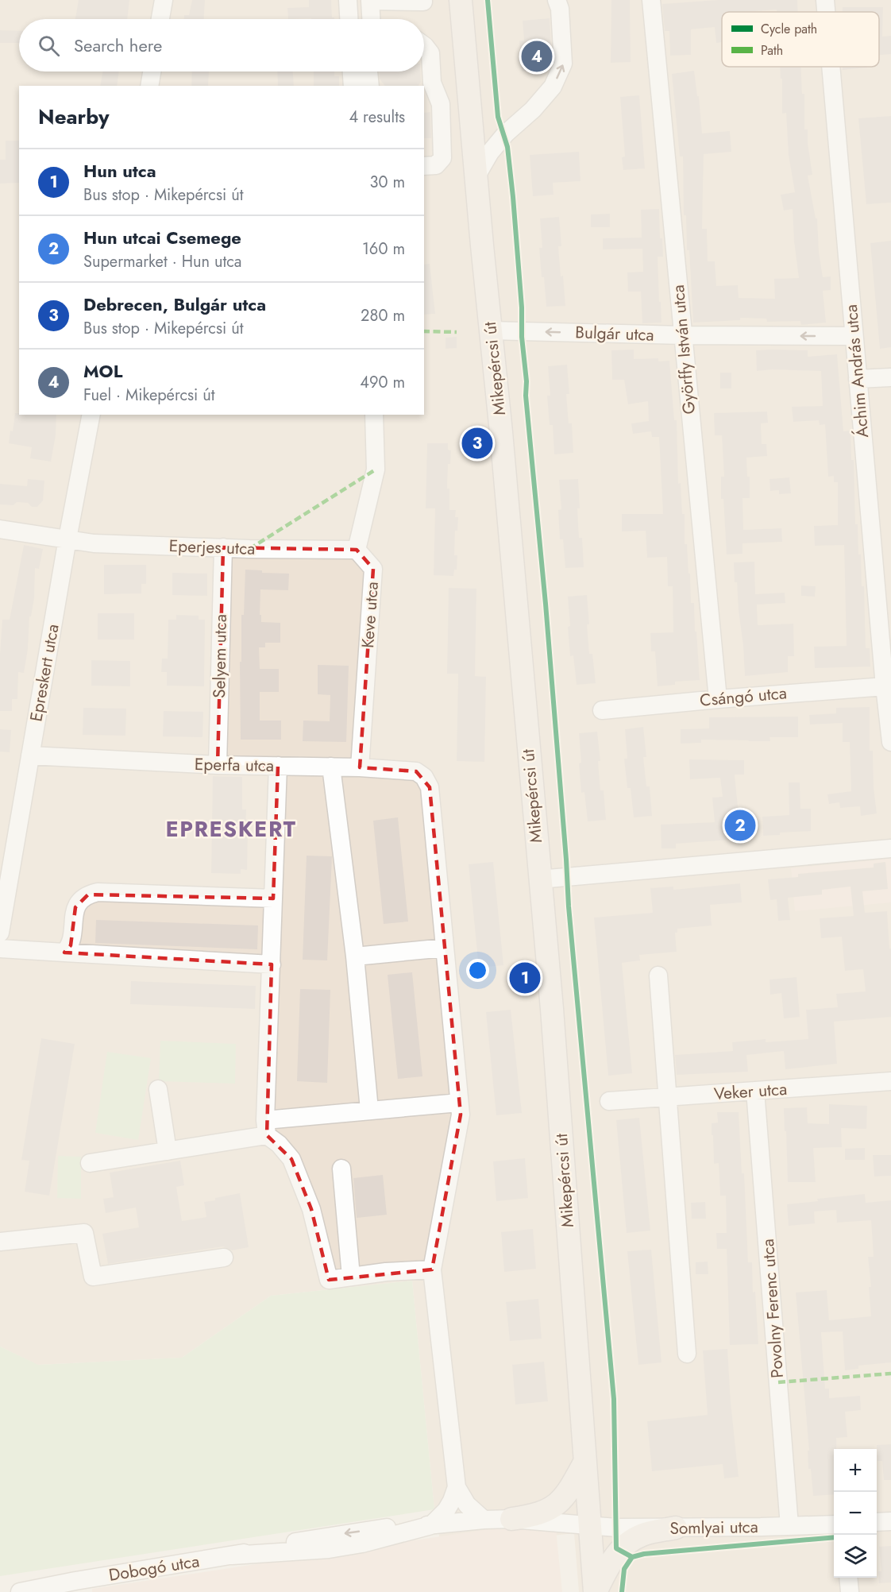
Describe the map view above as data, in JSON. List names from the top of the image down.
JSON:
{
  "streets": {
    "main road": ["Mikepércsi út"],
    "street": [
      "Bulgár utca",
      "Györffy István utca",
      "Áchim András utca",
      "Eperjes utca",
      "Keve utca",
      "Selyem utca",
      "Epreskert utca",
      "Csángó utca",
      "Eperfa utca",
      "Veker utca",
      "Povolny Ferenc utca",
      "Somlyai utca",
      "Dobogó utca"
    ]
  },
  "crossings": [
    ["Bulgár utca", "Györffy István utca"],
    ["Bulgár utca", "Mikepércsi út"],
    ["Bulgár utca", "Áchim András utca"],
    ["Györffy István utca", "Csángó utca"],
    ["Mikepércsi út", "Somlyai utca"],
    ["Mikepércsi út", "Dobogó utca"],
    ["Áchim András utca", "Csángó utca"],
    ["Eperjes utca", "Keve utca"],
    ["Eperjes utca", "Selyem utca"],
    ["Eperjes utca", "Epreskert utca"],
    ["Keve utca", "Eperfa utca"],
    ["Selyem utca", "Eperfa utca"],
    ["Epreskert utca", "Eperfa utca"],
    ["Veker utca", "Povolny Ferenc utca"],
    ["Povolny Ferenc utca", "Somlyai utca"],
    ["Somlyai utca", "Dobogó utca"]
  ],
  "one_way": ["Bulgár utca"],
  "districts": ["EPRESKERT"],
  "legend": ["Cycle path", "Path"],
  "page": {
    "search": "Search here",
    "pins": [
      "4",
      "3",
      "2",
      "1"
    ],
    "heading": ["Nearby", "4 results"],
    "list": [
      {
        "mark": "1",
        "name": "Hun utca",
        "note": "Bus stop · Mikepércsi út",
        "value": "30 m"
      },
      {
        "mark": "2",
        "name": "Hun utcai Csemege",
        "note": "Supermarket · Hun utca",
        "value": "160 m"
      },
      {
        "mark": "3",
        "name": "Debrecen, Bulgár utca",
        "note": "Bus stop · Mikepércsi út",
        "value": "280 m"
      },
      {
        "mark": "4",
        "name": "MOL",
        "note": "Fuel · Mikepércsi út",
        "value": "490 m"
      }
    ],
    "map_buttons": ["+", "−"]
  }
}
